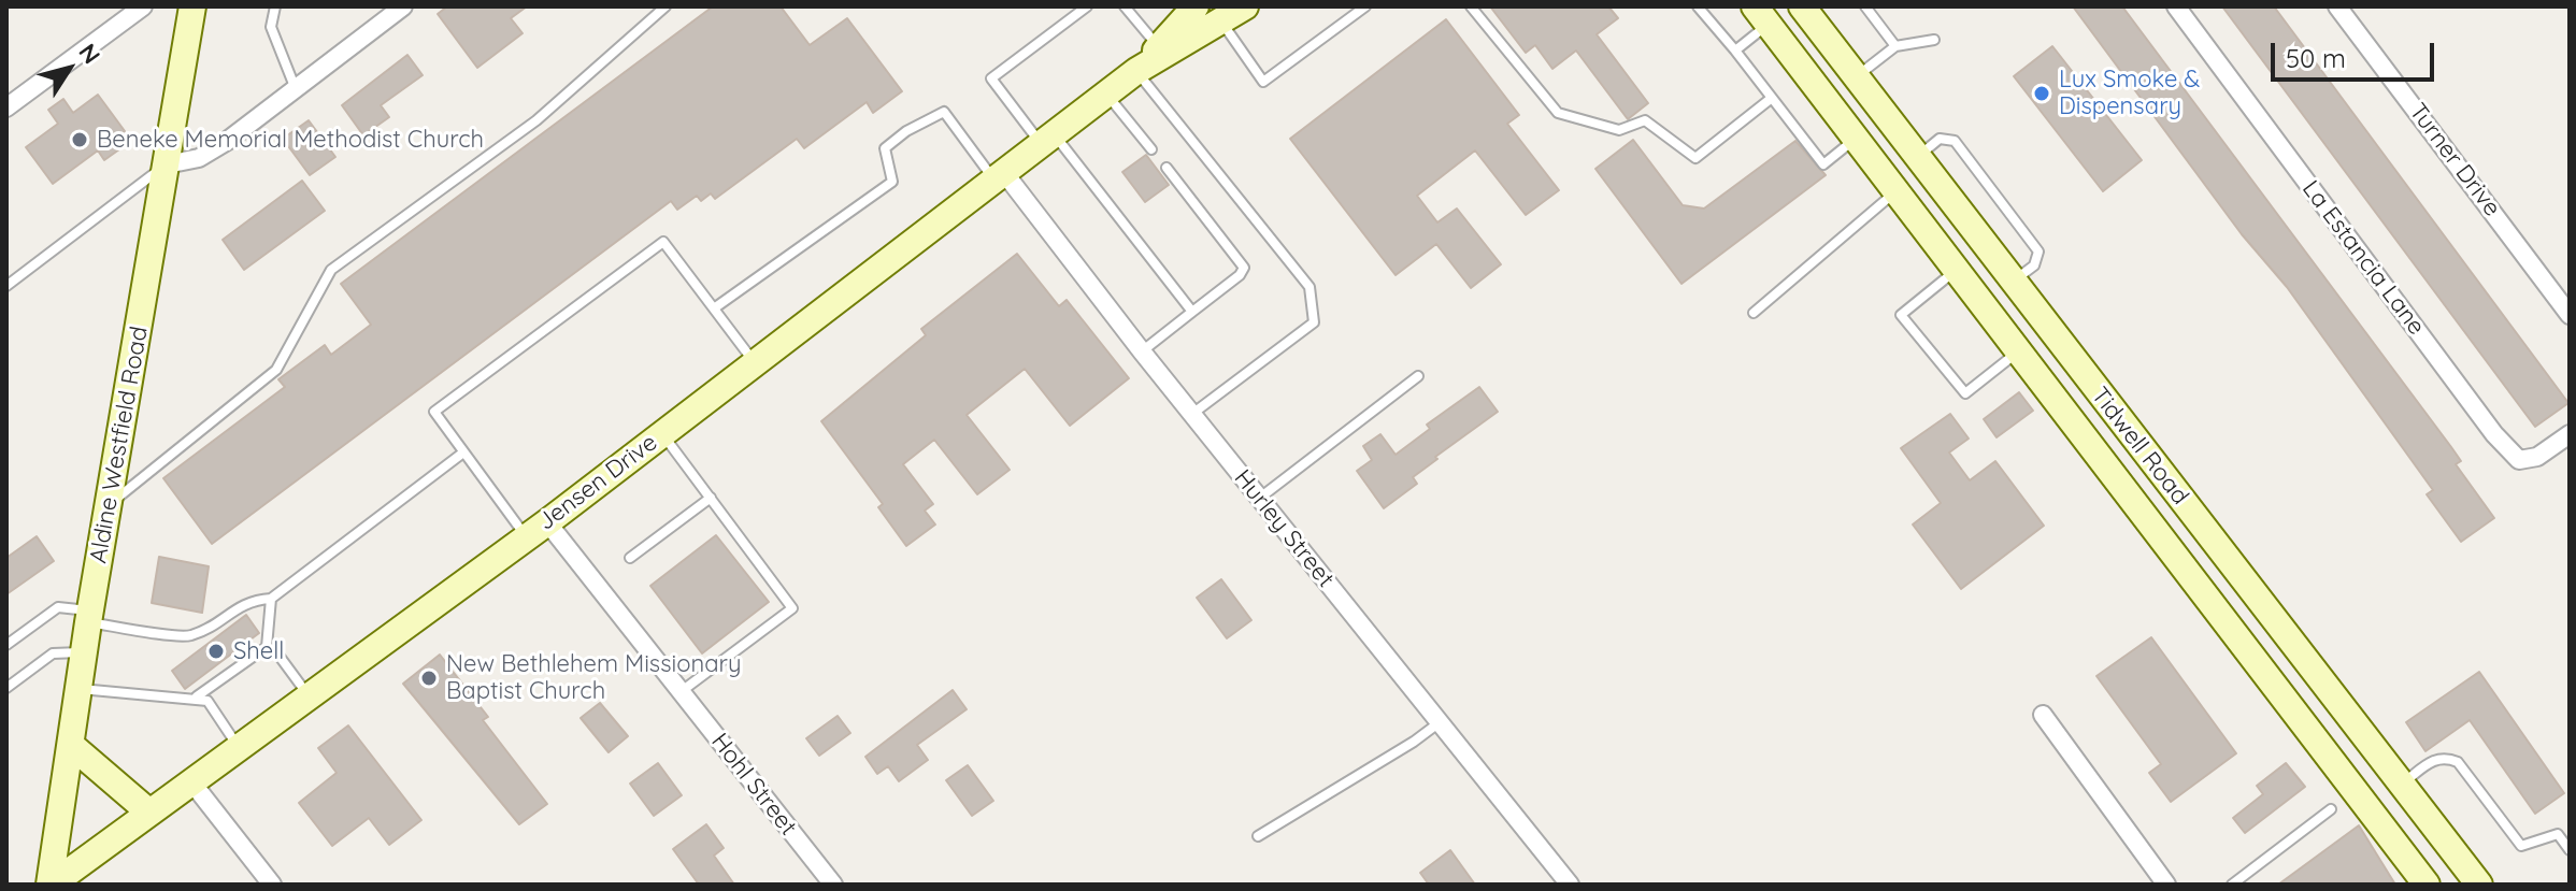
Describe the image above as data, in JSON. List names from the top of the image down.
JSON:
{
  "streets": {
    "main road": ["Aldine Westfield Road", "Tidwell Road", "Jensen Drive"],
    "street": [
      "Turner Drive",
      "La Estancia Lane",
      "Hurley Street",
      "Hohl Street"
    ]
  },
  "crossings": [
    ["Aldine Westfield Road", "Jensen Drive"],
    ["Jensen Drive", "Hurley Street"],
    ["Jensen Drive", "Hohl Street"]
  ],
  "places": [
    "Lux Smoke & Dispensary",
    "Beneke Memorial Methodist Church",
    "Shell",
    "New Bethlehem Missionary Baptist Church"
  ],
  "scale_bar": "50 m",
  "north": "top right"
}
